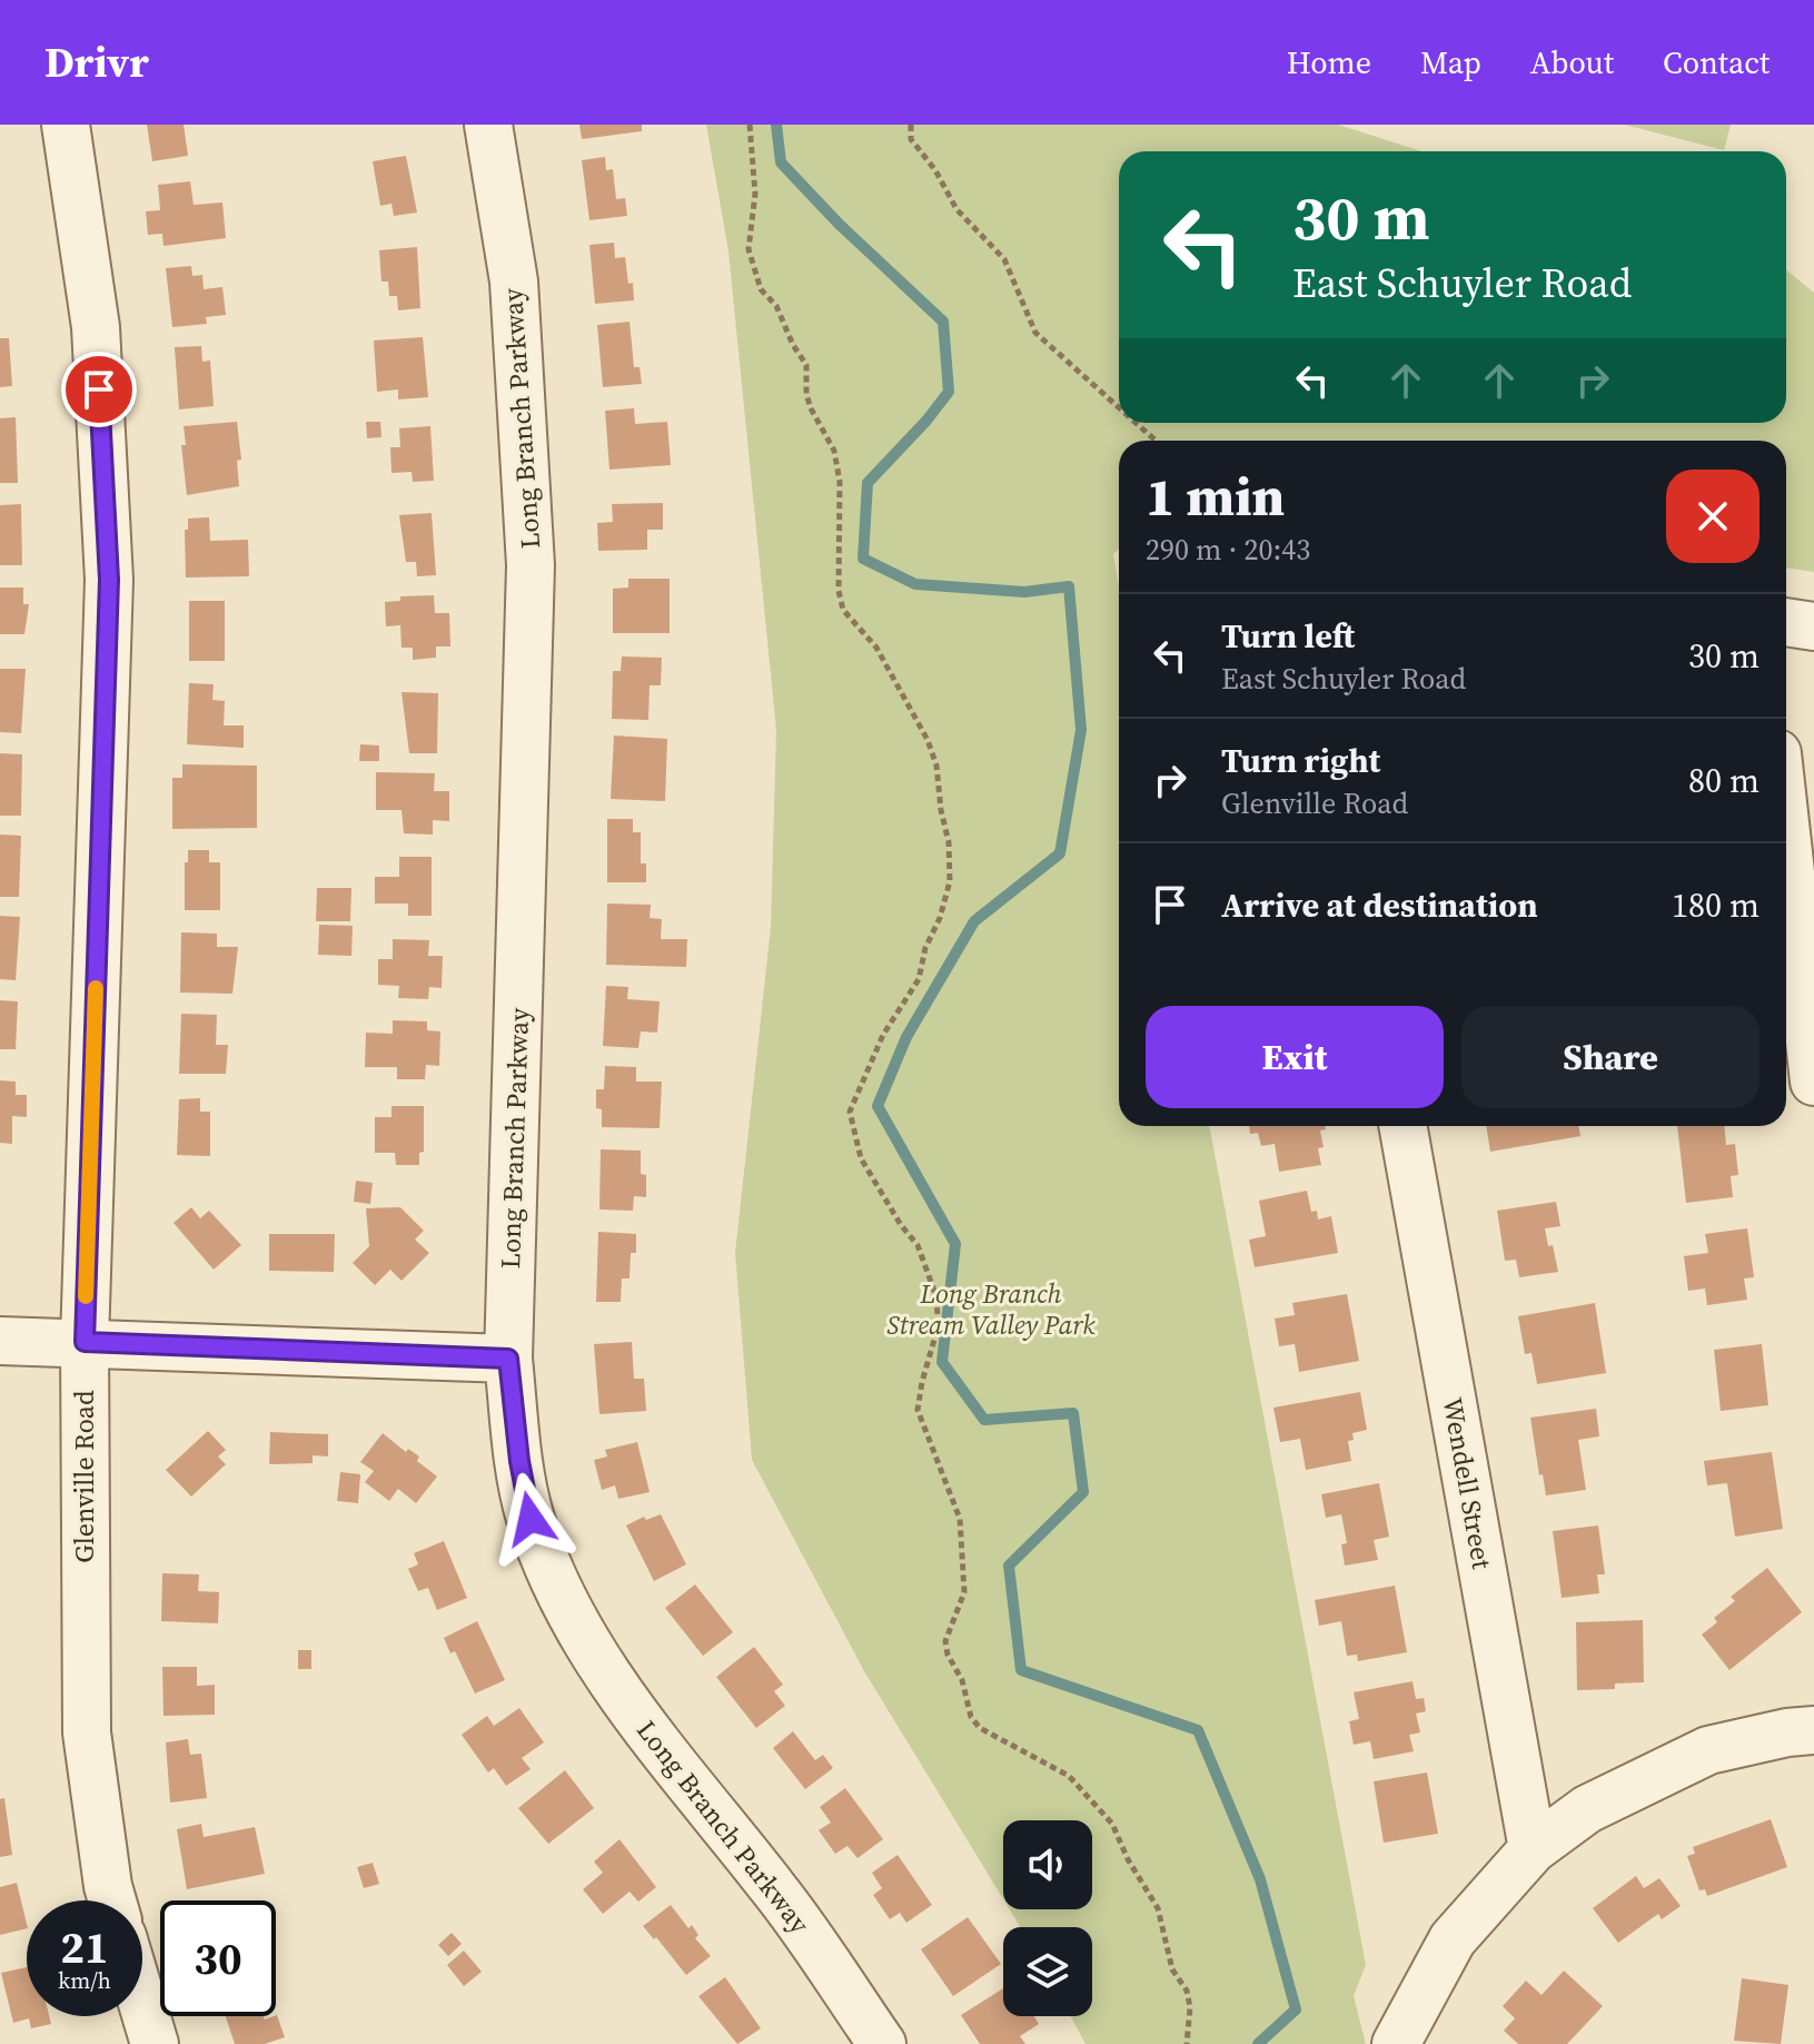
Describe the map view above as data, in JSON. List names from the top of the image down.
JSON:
{
  "streets": {
    "street": ["Long Branch Parkway", "Glenville Road", "Wendell Street"]
  },
  "parks": ["Long Branch Stream Valley Park"],
  "page": {
    "header": "Drivr",
    "nav": [
      "Home",
      "Map",
      "About",
      "Contact"
    ],
    "turn": ["30 m", "East Schuyler Road"],
    "heading": ["1 min", "290 m · 20:43"],
    "list": [
      {
        "name": "Turn left",
        "note": "East Schuyler Road",
        "value": "30 m"
      },
      {
        "name": "Turn right",
        "note": "Glenville Road",
        "value": "80 m"
      },
      {
        "name": "Arrive at destination",
        "value": "180 m"
      }
    ],
    "buttons": ["Exit", "Share"],
    "speed": "21 km/h",
    "limit": "30"
  }
}
